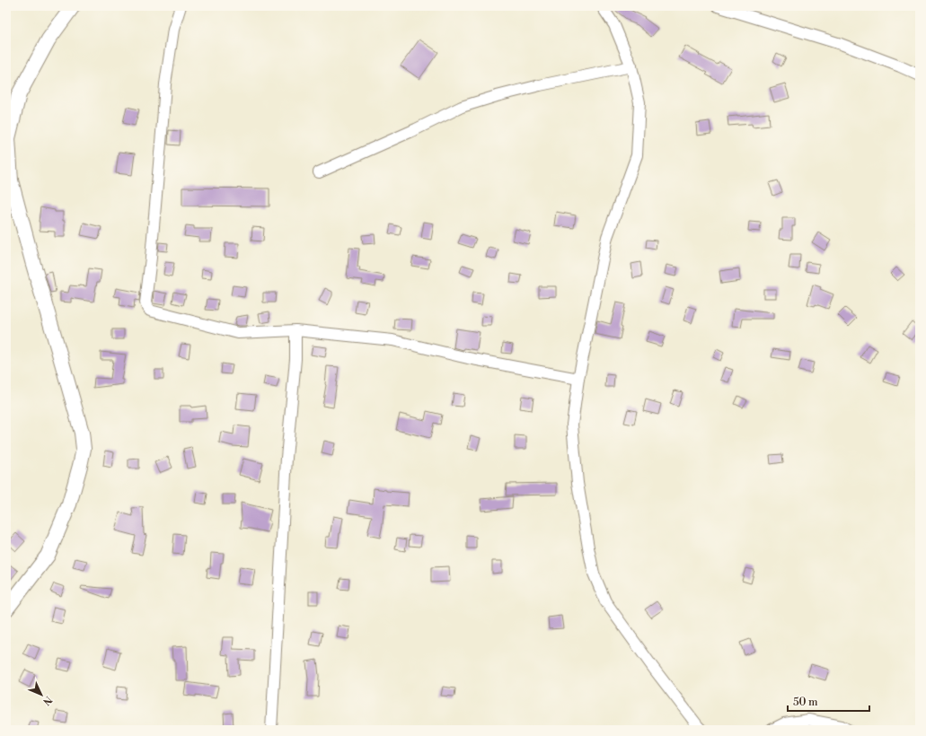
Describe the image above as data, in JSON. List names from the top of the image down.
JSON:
{
  "scale_bar": "50 m",
  "north": "bottom right"
}
